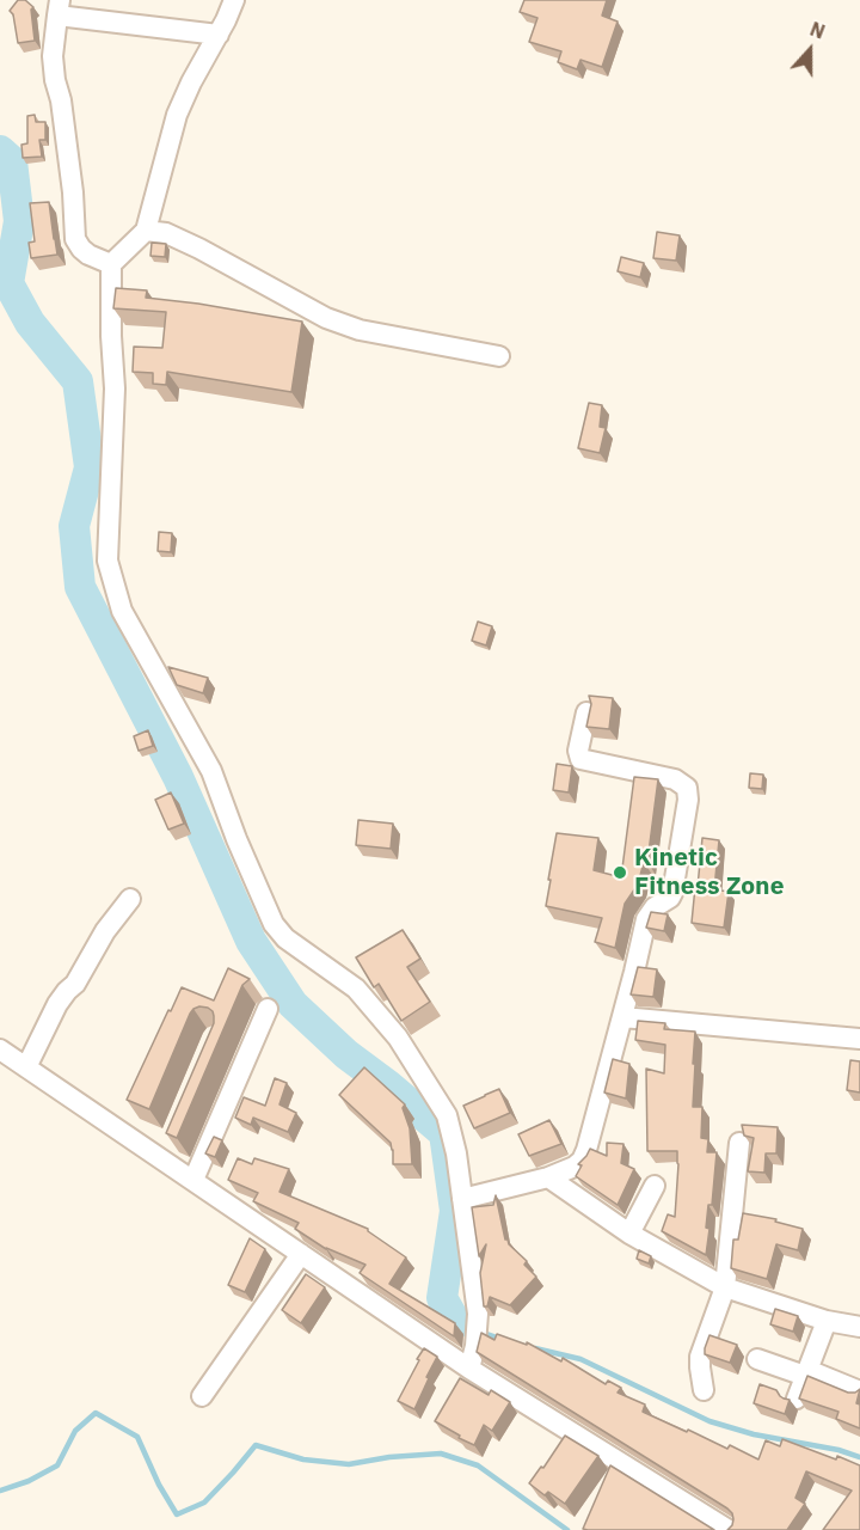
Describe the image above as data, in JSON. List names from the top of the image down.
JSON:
{
  "places": ["Kinetic Fitness Zone"],
  "north": "top"
}
